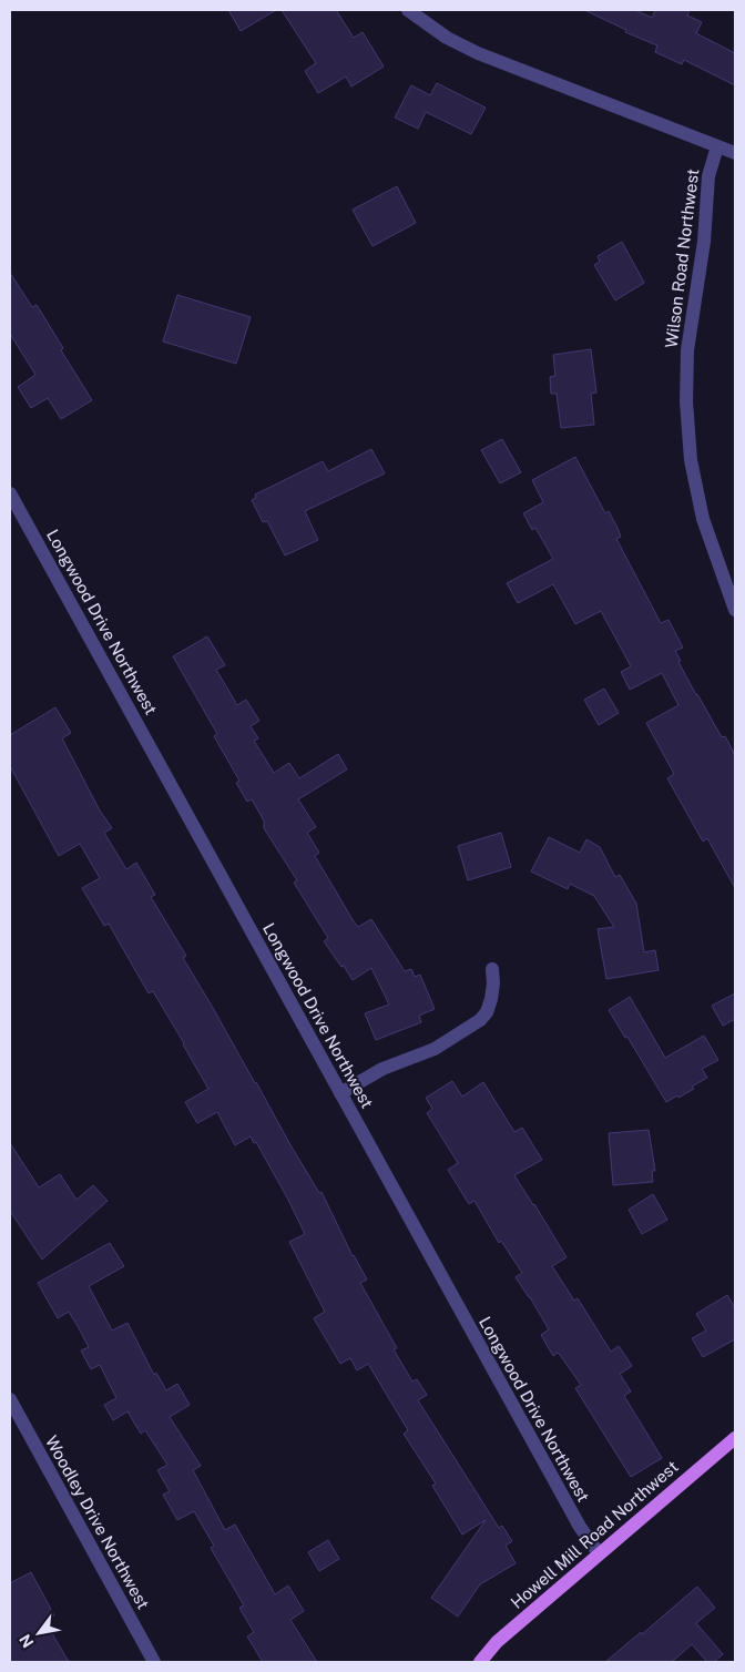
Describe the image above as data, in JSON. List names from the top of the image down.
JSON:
{
  "streets": {
    "main road": ["Howell Mill Road Northwest"],
    "street": ["Wilson Road Northwest", "Longwood Drive Northwest", "Woodley Drive Northwest"]
  },
  "crossings": [
    ["Longwood Drive Northwest", "Howell Mill Road Northwest"]
  ],
  "north": "bottom left"
}
